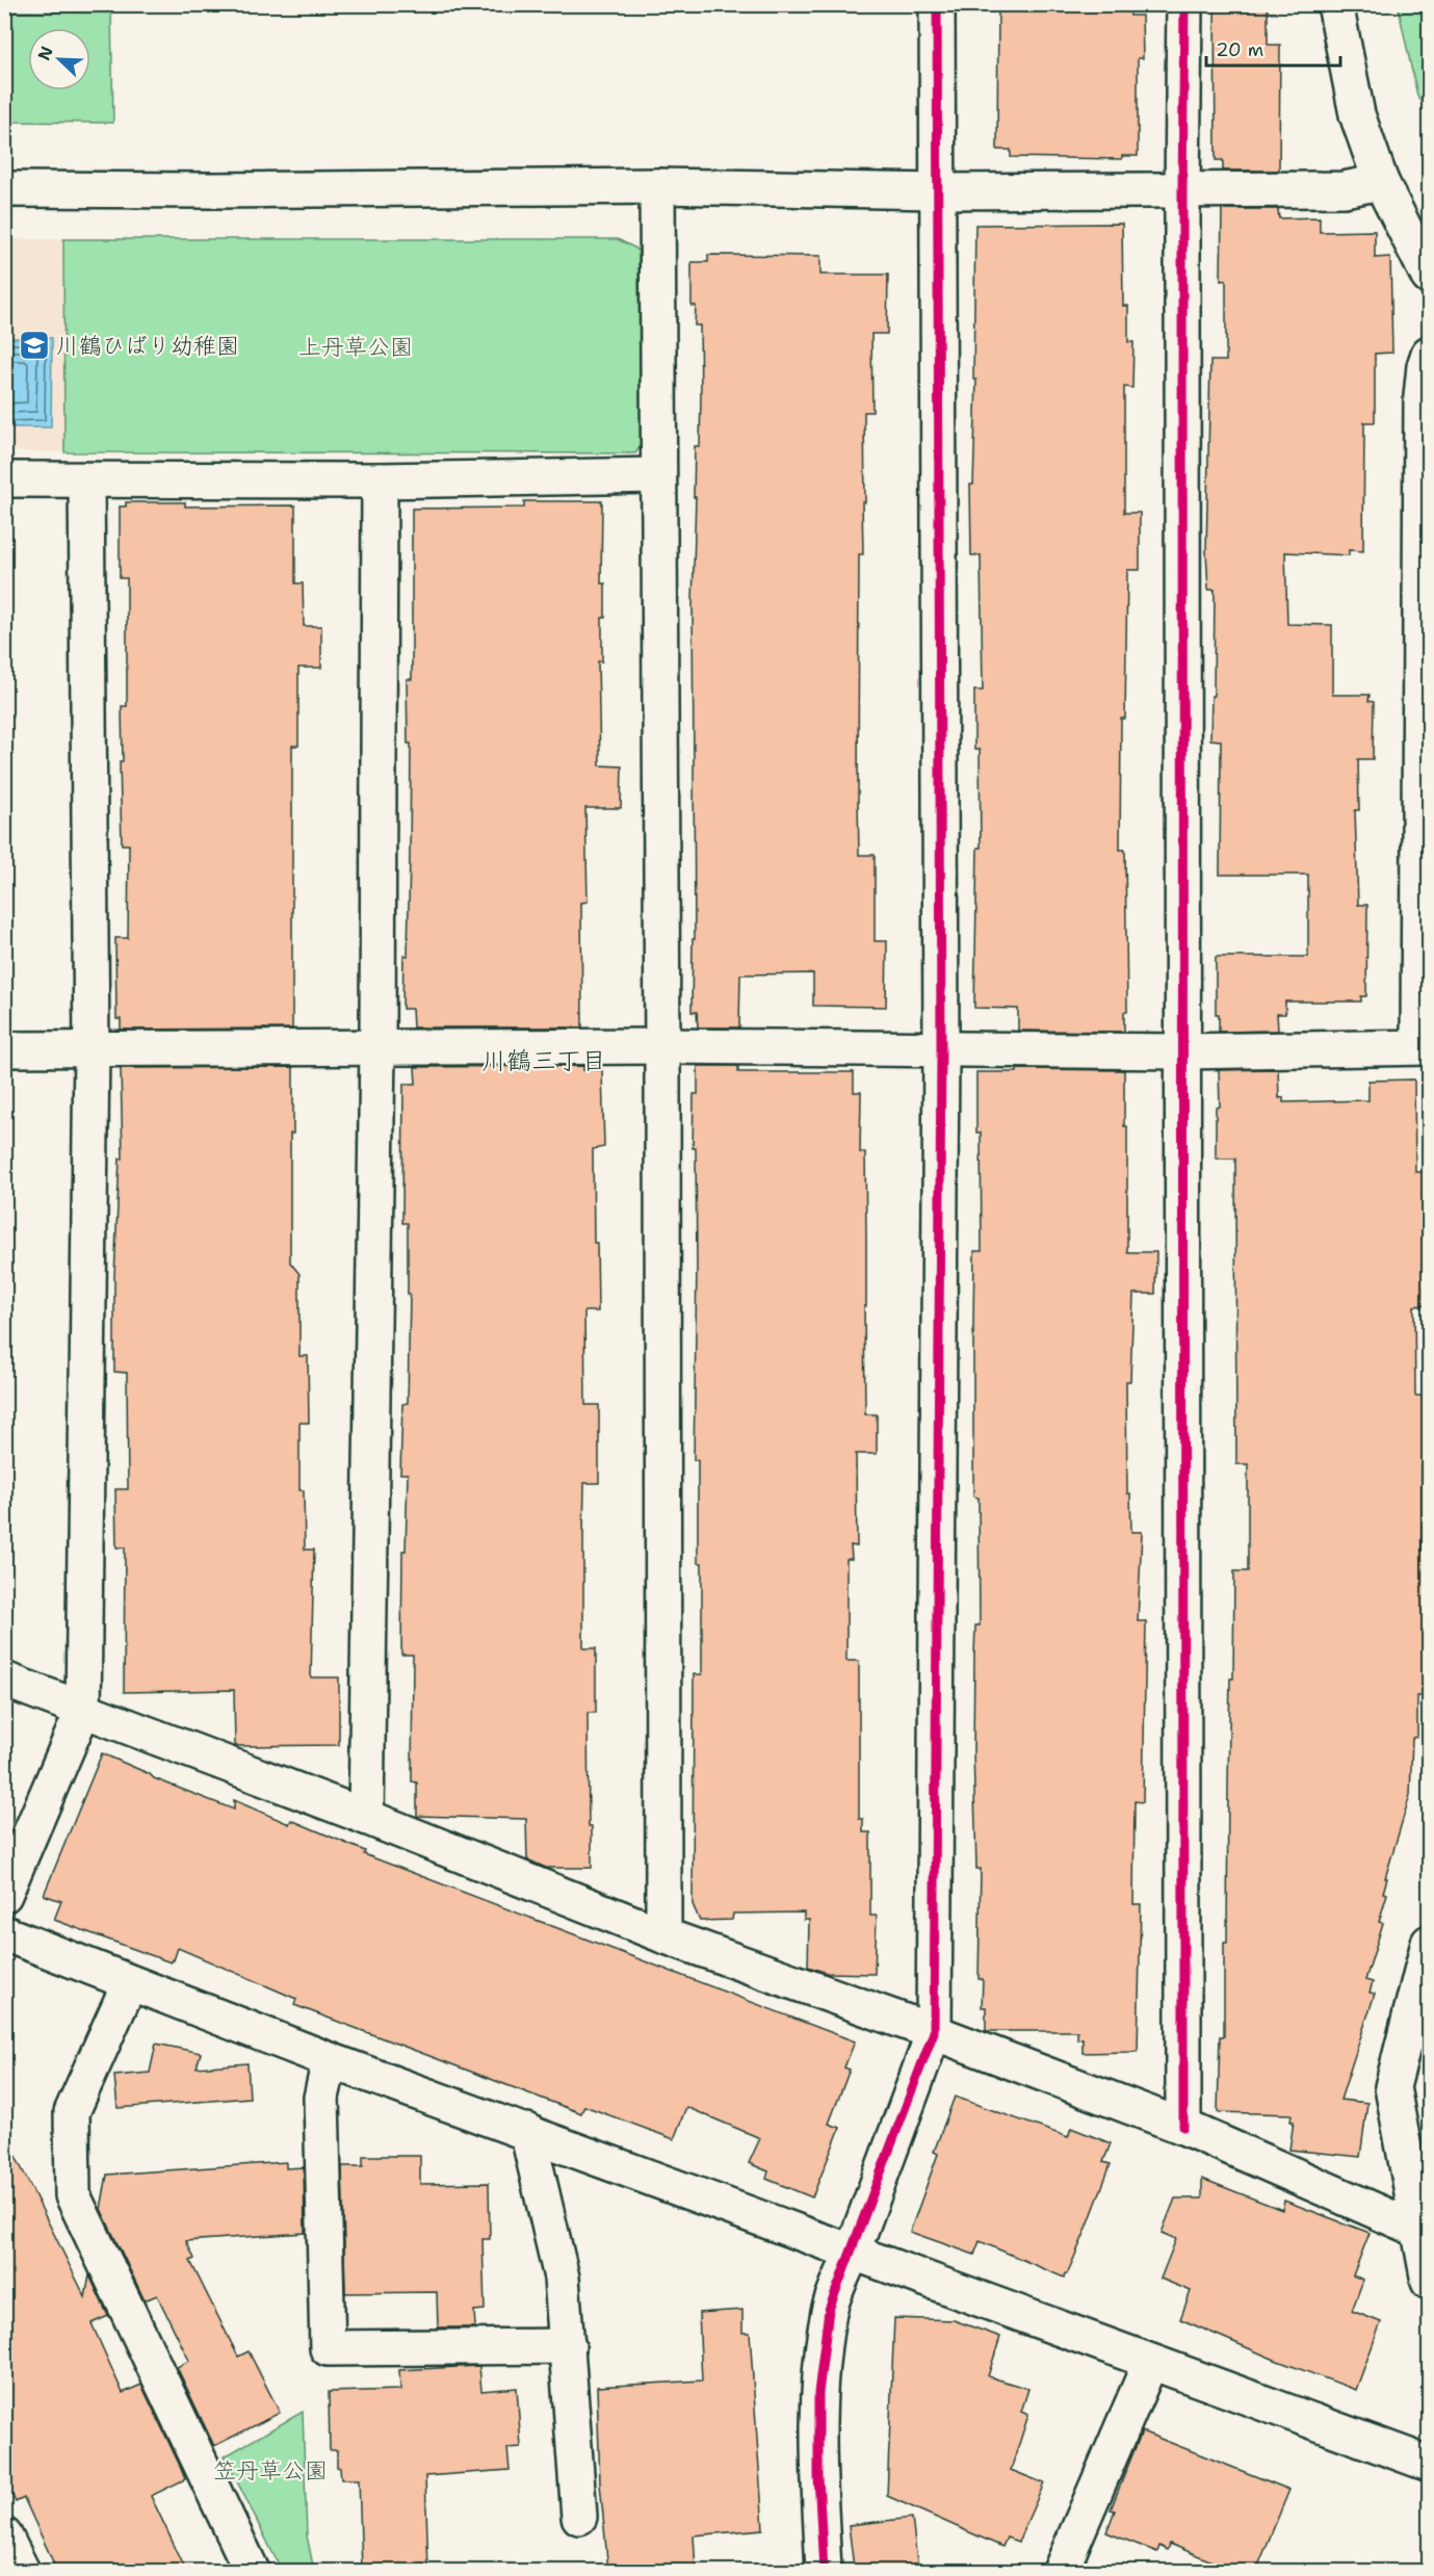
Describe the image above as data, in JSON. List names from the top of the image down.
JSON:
{
  "districts": ["川鶴三丁目"],
  "parks": ["上丹草公園", "笠丹草公園"],
  "places": {
    "school or university": ["川鶴ひばり幼稚園"]
  },
  "scale_bar": "20 m",
  "north": "top left"
}
